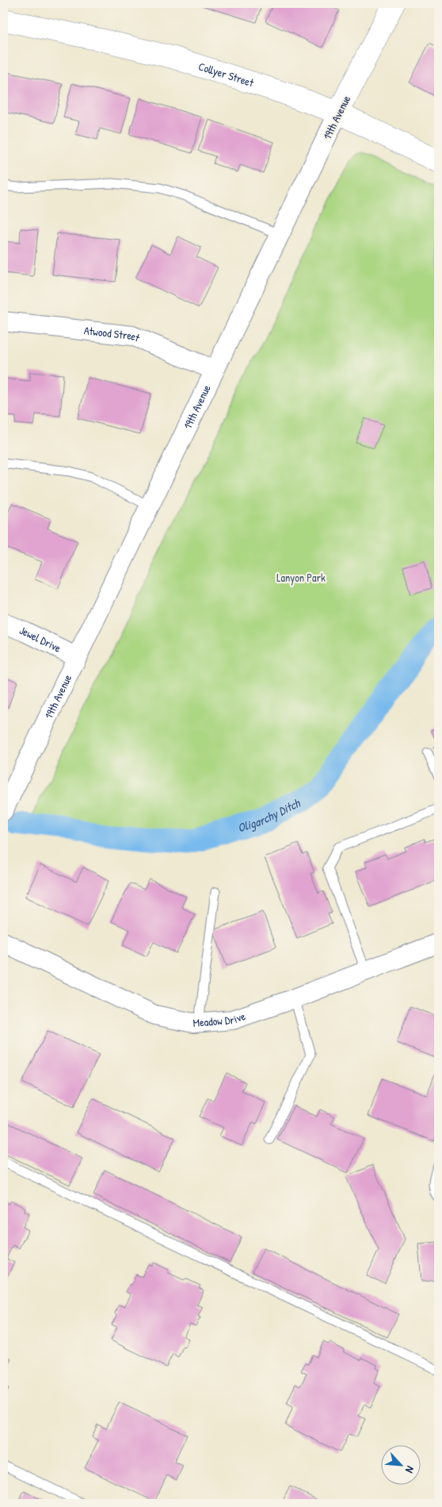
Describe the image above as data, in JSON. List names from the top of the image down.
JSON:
{
  "streets": {
    "street": [
      "Collyer Street",
      "19th Avenue",
      "Atwood Street",
      "Jewel Drive",
      "Meadow Drive"
    ]
  },
  "crossings": [
    ["Collyer Street", "19th Avenue"],
    ["19th Avenue", "Atwood Street"],
    ["19th Avenue", "Jewel Drive"]
  ],
  "water": ["Oligarchy Ditch"],
  "parks": ["Lanyon Park"],
  "north": "bottom right"
}
